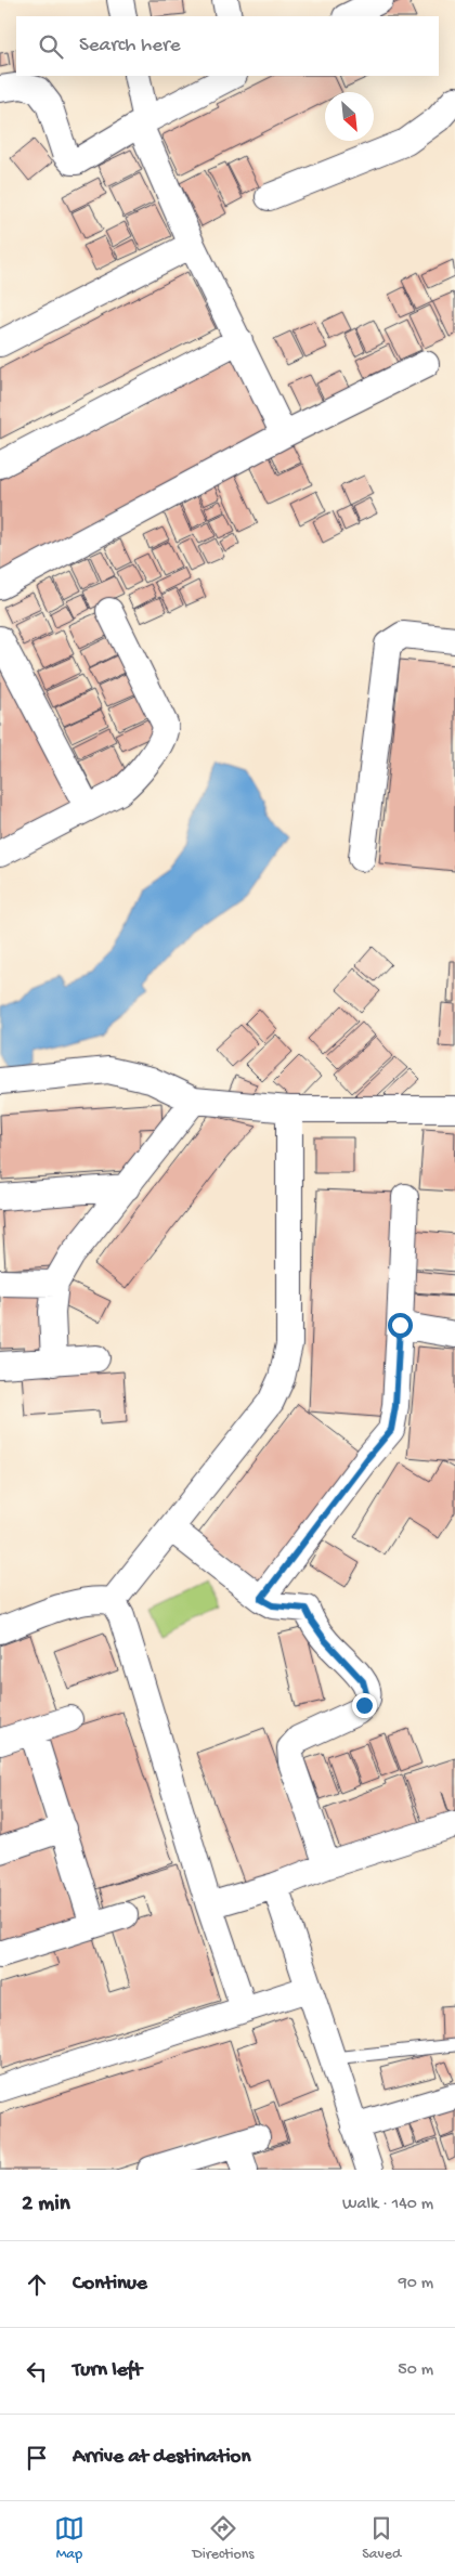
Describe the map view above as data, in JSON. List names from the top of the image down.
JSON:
{
  "north": "bottom right",
  "page": {
    "search": "Search here",
    "heading": ["2 min", "Walk · 140 m"],
    "list": [
      ["Continue", "90 m"],
      ["Turn left", "50 m"],
      "Arrive at destination"
    ],
    "nav": ["Map", "Directions", "Saved"]
  }
}
